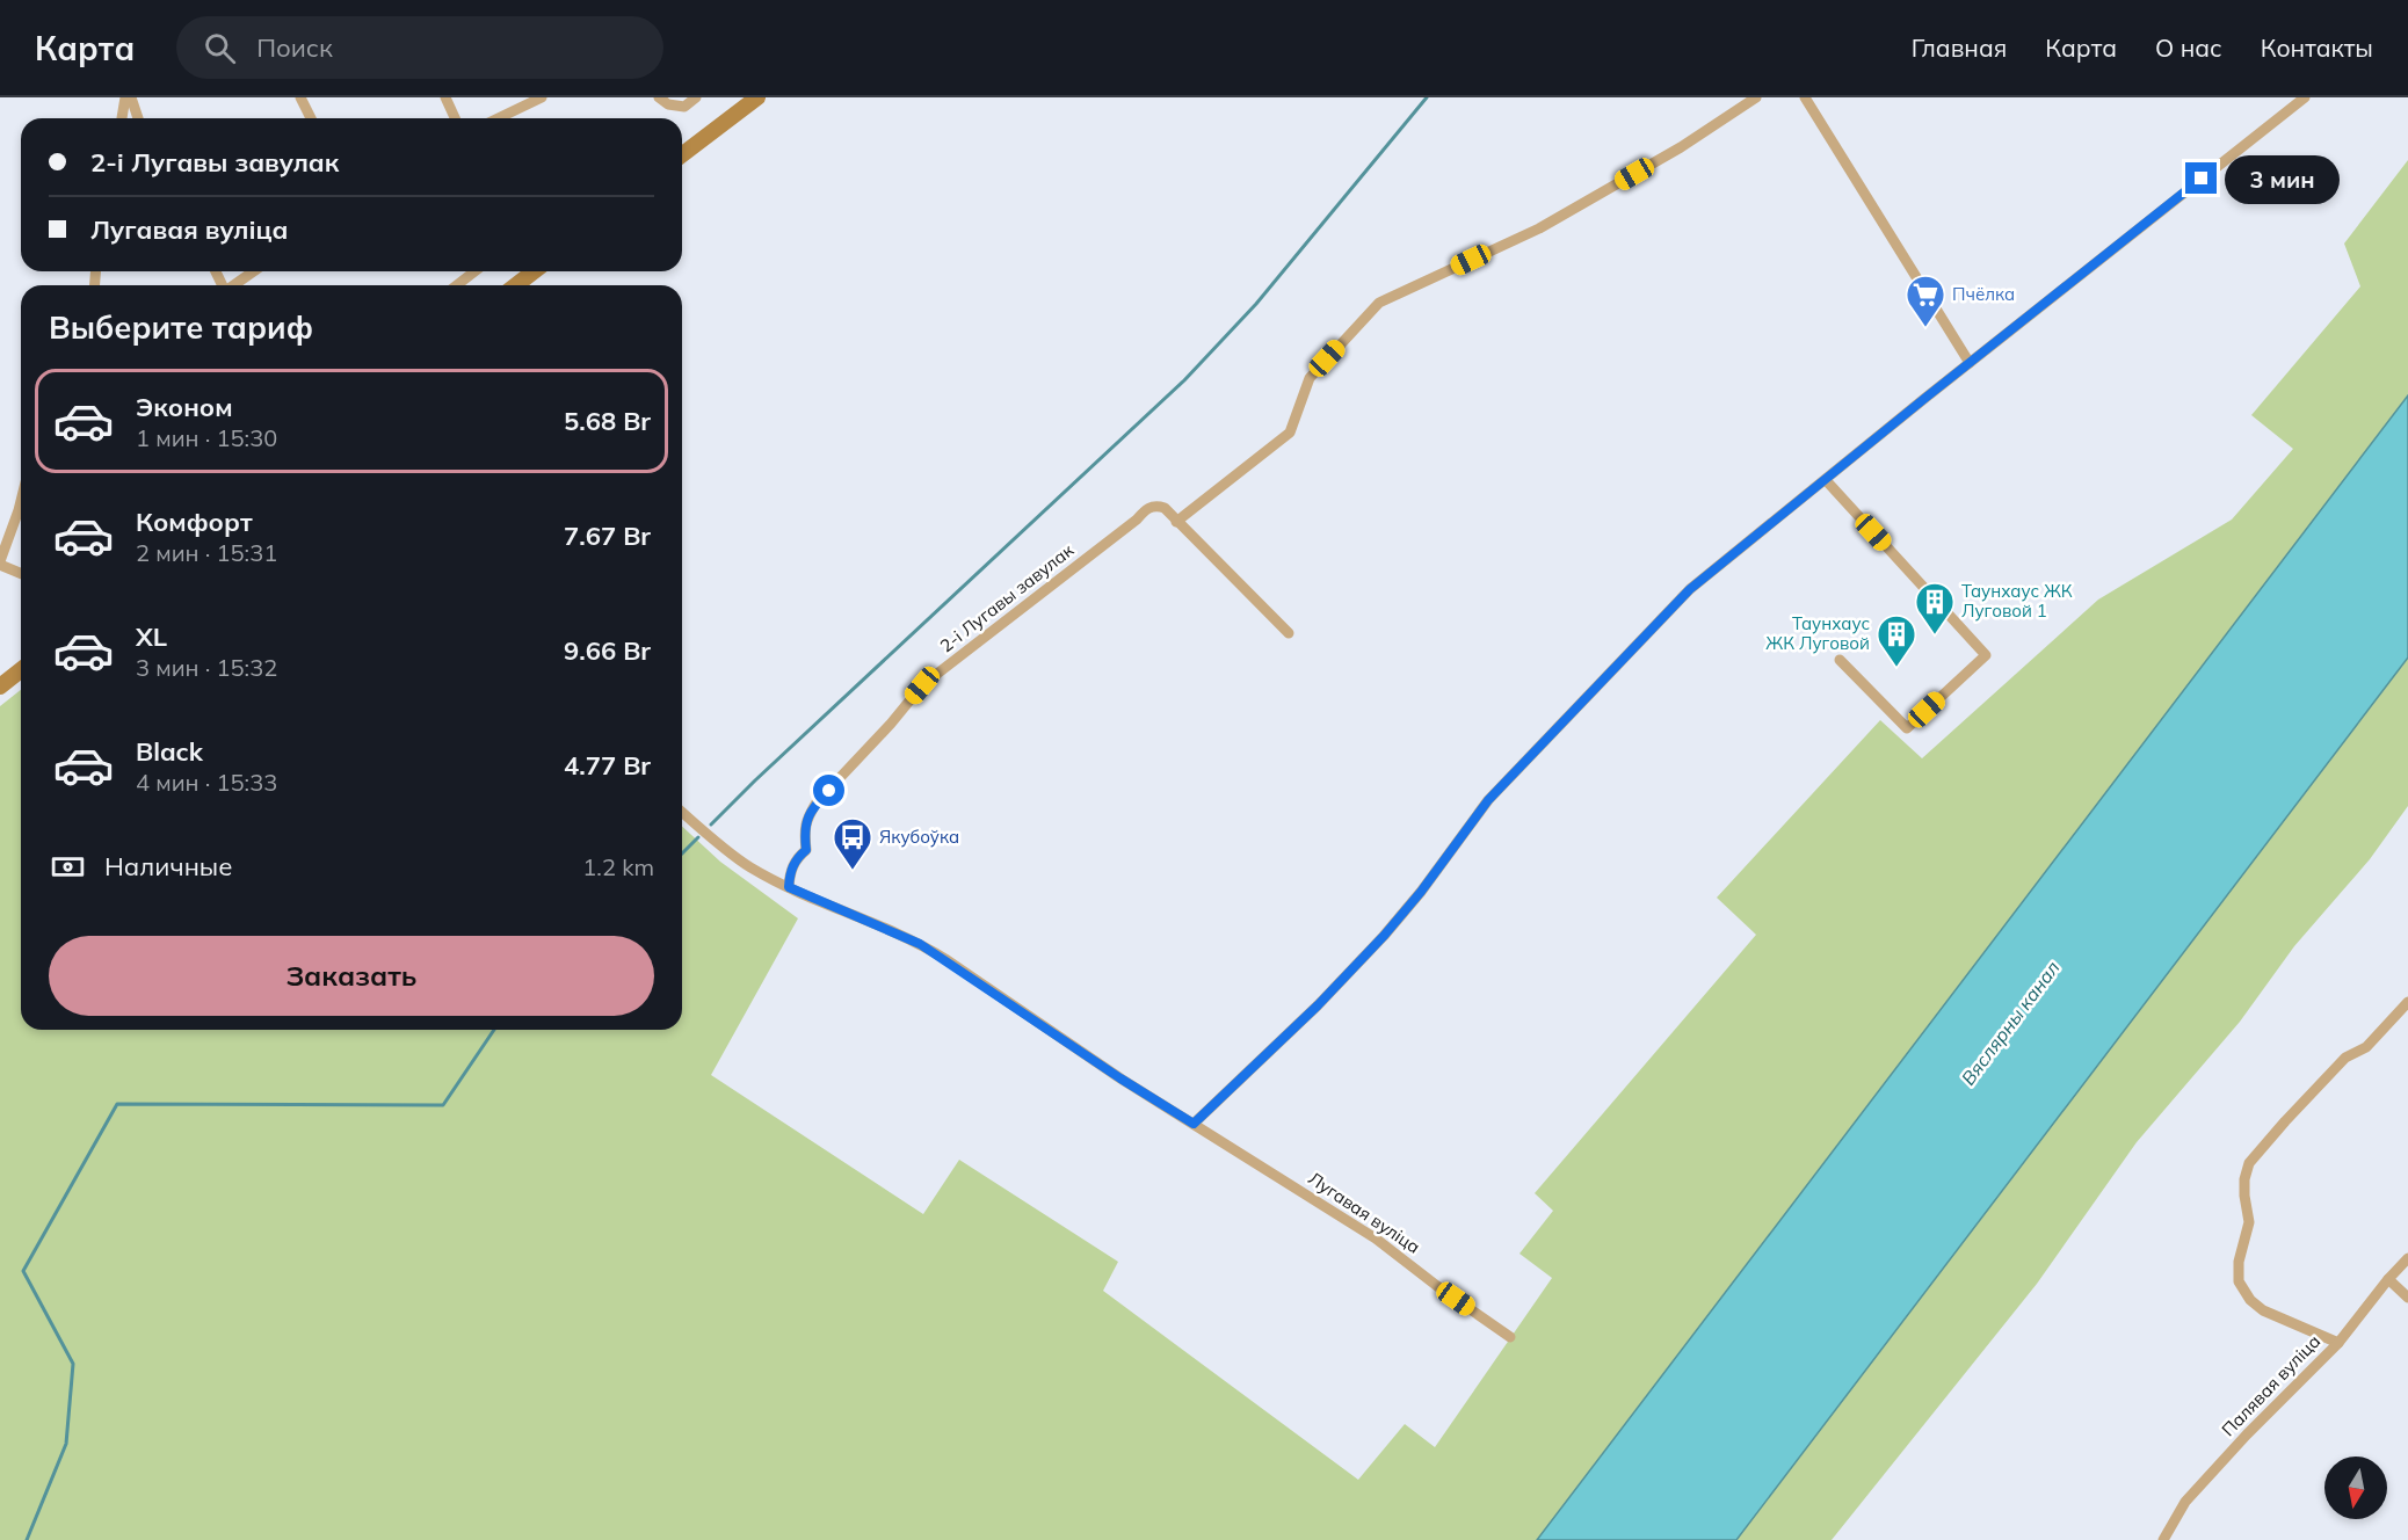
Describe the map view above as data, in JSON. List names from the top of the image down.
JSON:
{
  "streets": {
    "street": ["2-і Лугавы завулак", "Лугавая вуліца", "Палявая вуліца"]
  },
  "crossings": [
    ["2-і Лугавы завулак", "Лугавая вуліца"]
  ],
  "water": ["Вяслярны канал"],
  "places": {
    "supermarket": ["Пчёлка"],
    "building": ["Таунхаус ЖК Луговой 1", "Таунхаус ЖК Луговой"],
    "bus stop": ["Якубоўка"]
  },
  "north": "bottom",
  "page": {
    "header": "Карта",
    "search": "Поиск",
    "nav": [
      "Главная",
      "Карта",
      "О нас",
      "Контакты"
    ],
    "banner": ["2-і Лугавы завулак", "Лугавая вуліца"],
    "bubble": "3 мин",
    "heading": "Выберите тариф",
    "list": [
      {
        "name": "Эконом",
        "note": "1 мин · 15:30",
        "value": "5.68 Br"
      },
      {
        "name": "Комфорт",
        "note": "2 мин · 15:31",
        "value": "7.67 Br"
      },
      {
        "name": "XL",
        "note": "3 мин · 15:32",
        "value": "9.66 Br"
      },
      {
        "name": "Black",
        "note": "4 мин · 15:33",
        "value": "4.77 Br"
      }
    ],
    "pay": ["Наличные", "1.2 km"],
    "buttons": "Заказать"
  }
}
